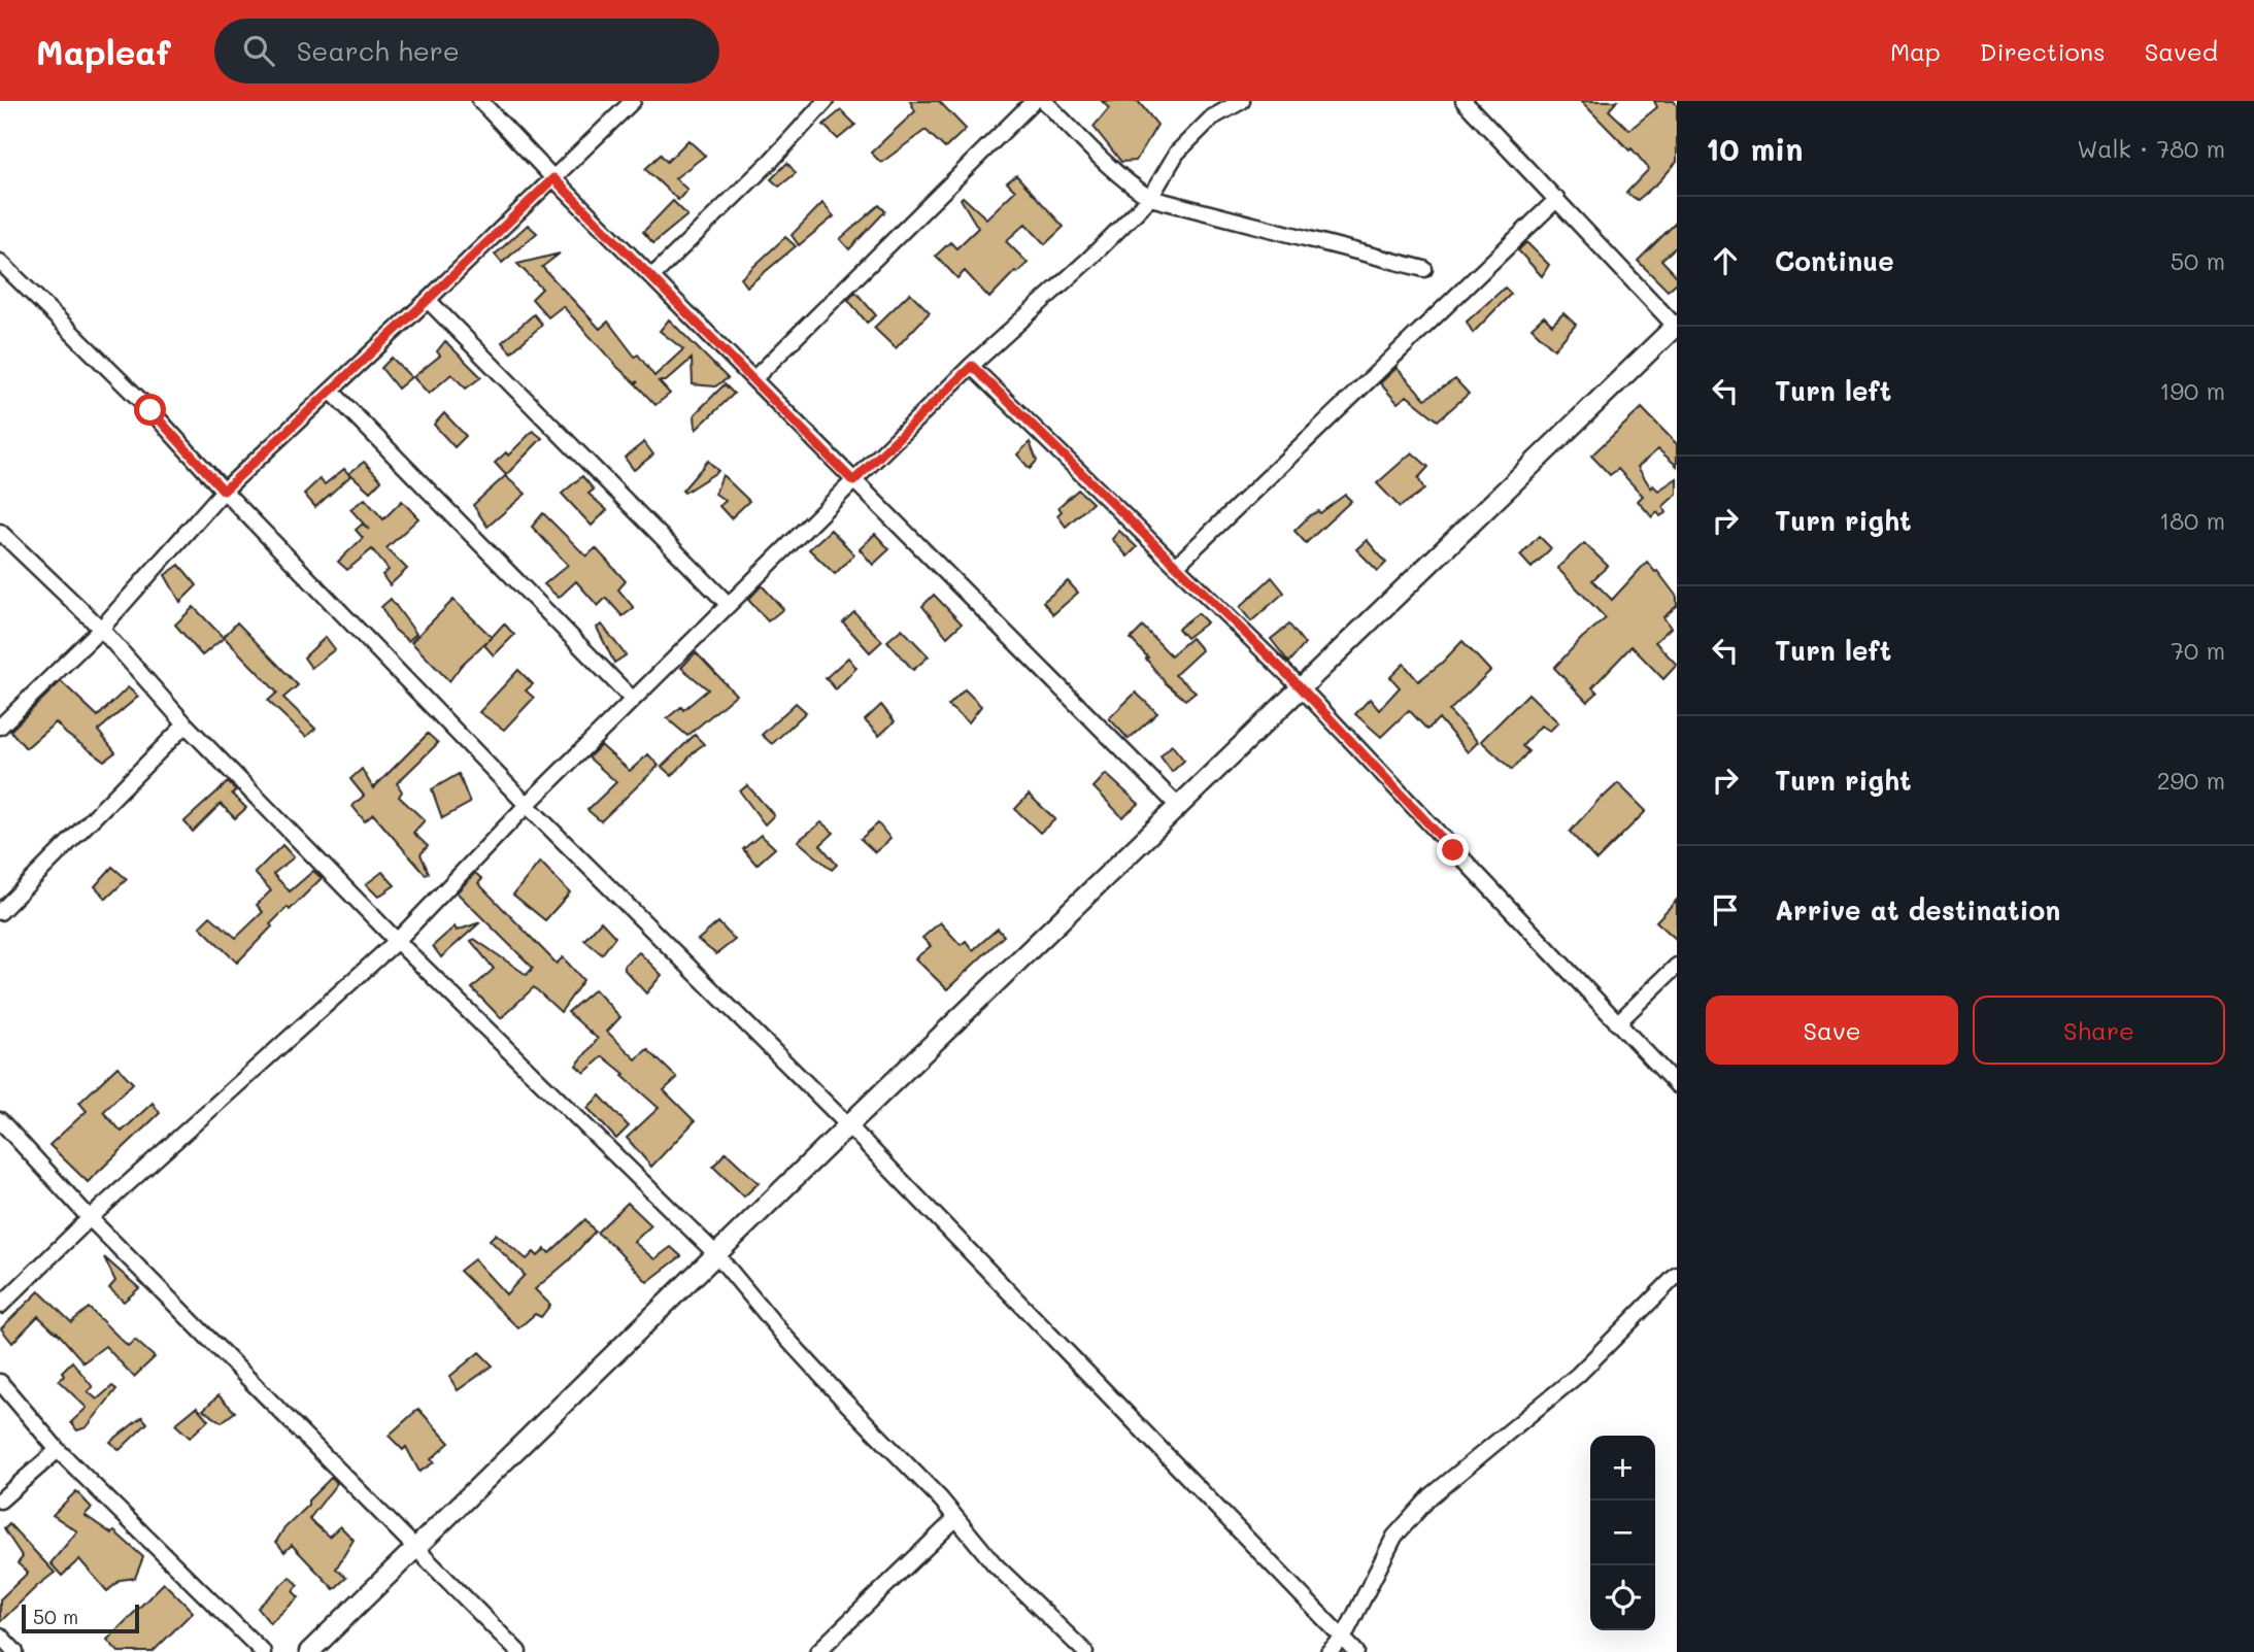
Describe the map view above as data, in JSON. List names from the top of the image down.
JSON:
{
  "scale_bar": "50 m",
  "page": {
    "header": "Mapleaf",
    "search": "Search here",
    "nav": ["Map", "Directions", "Saved"],
    "heading": ["10 min", "Walk · 780 m"],
    "list": [
      ["Continue", "50 m"],
      ["Turn left", "190 m"],
      ["Turn right", "180 m"],
      ["Turn left", "70 m"],
      ["Turn right", "290 m"],
      "Arrive at destination"
    ],
    "buttons": ["Save", "Share"],
    "map_buttons": ["+", "−"],
    "scale": "50 m"
  }
}
